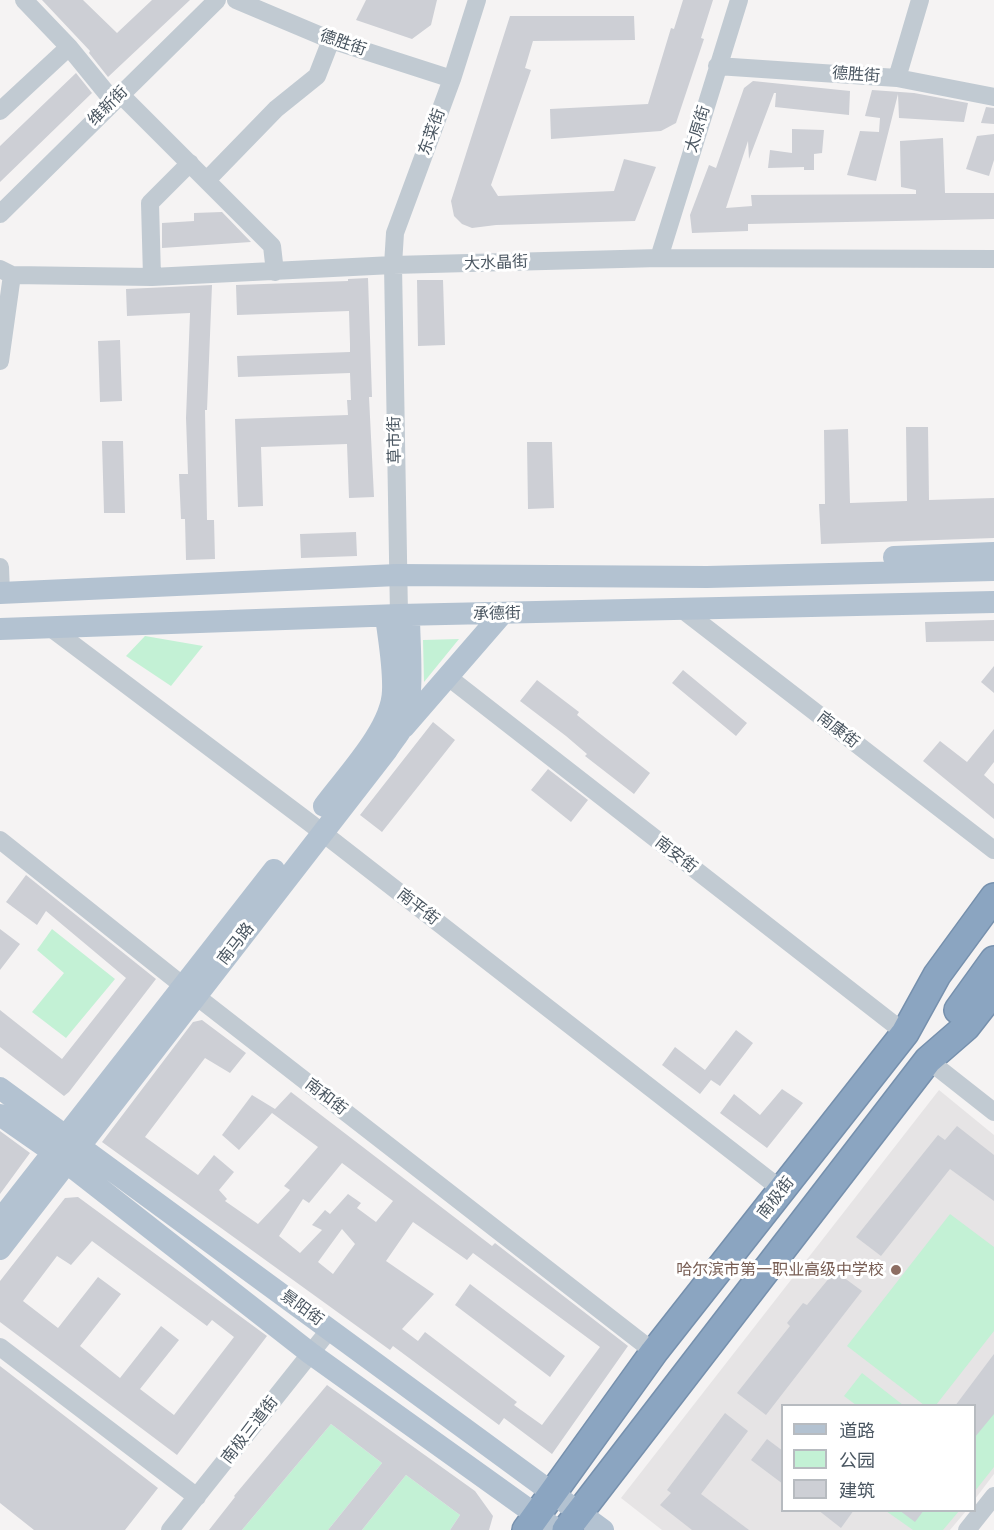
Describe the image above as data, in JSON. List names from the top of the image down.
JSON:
{
  "streets": {
    "highway": ["南极街"],
    "main road": ["承德街", "南马路", "景阳街"],
    "street": [
      "德胜街",
      "维新街",
      "太原街",
      "东菜街",
      "大水晶街",
      "草市街",
      "南康街",
      "南安街",
      "南平街",
      "南和街",
      "南极三道街"
    ]
  },
  "crossings": [
    ["德胜街", "太原街"],
    ["德胜街", "东菜街"],
    ["太原街", "大水晶街"],
    ["东菜街", "大水晶街"],
    ["东菜街", "草市街"],
    ["大水晶街", "草市街"],
    ["草市街", "承德街"],
    ["草市街", "南马路"],
    ["承德街", "南康街"],
    ["承德街", "南平街"],
    ["承德街", "南马路"],
    ["南安街", "南极街"],
    ["南平街", "南马路"],
    ["南平街", "南极街"],
    ["南马路", "南和街"],
    ["南马路", "景阳街"],
    ["南和街", "南极街"],
    ["南极街", "景阳街"],
    ["景阳街", "南极三道街"]
  ],
  "places": ["哈尔滨市第一职业高级中学校"],
  "legend": ["道路", "公园", "建筑"]
}
